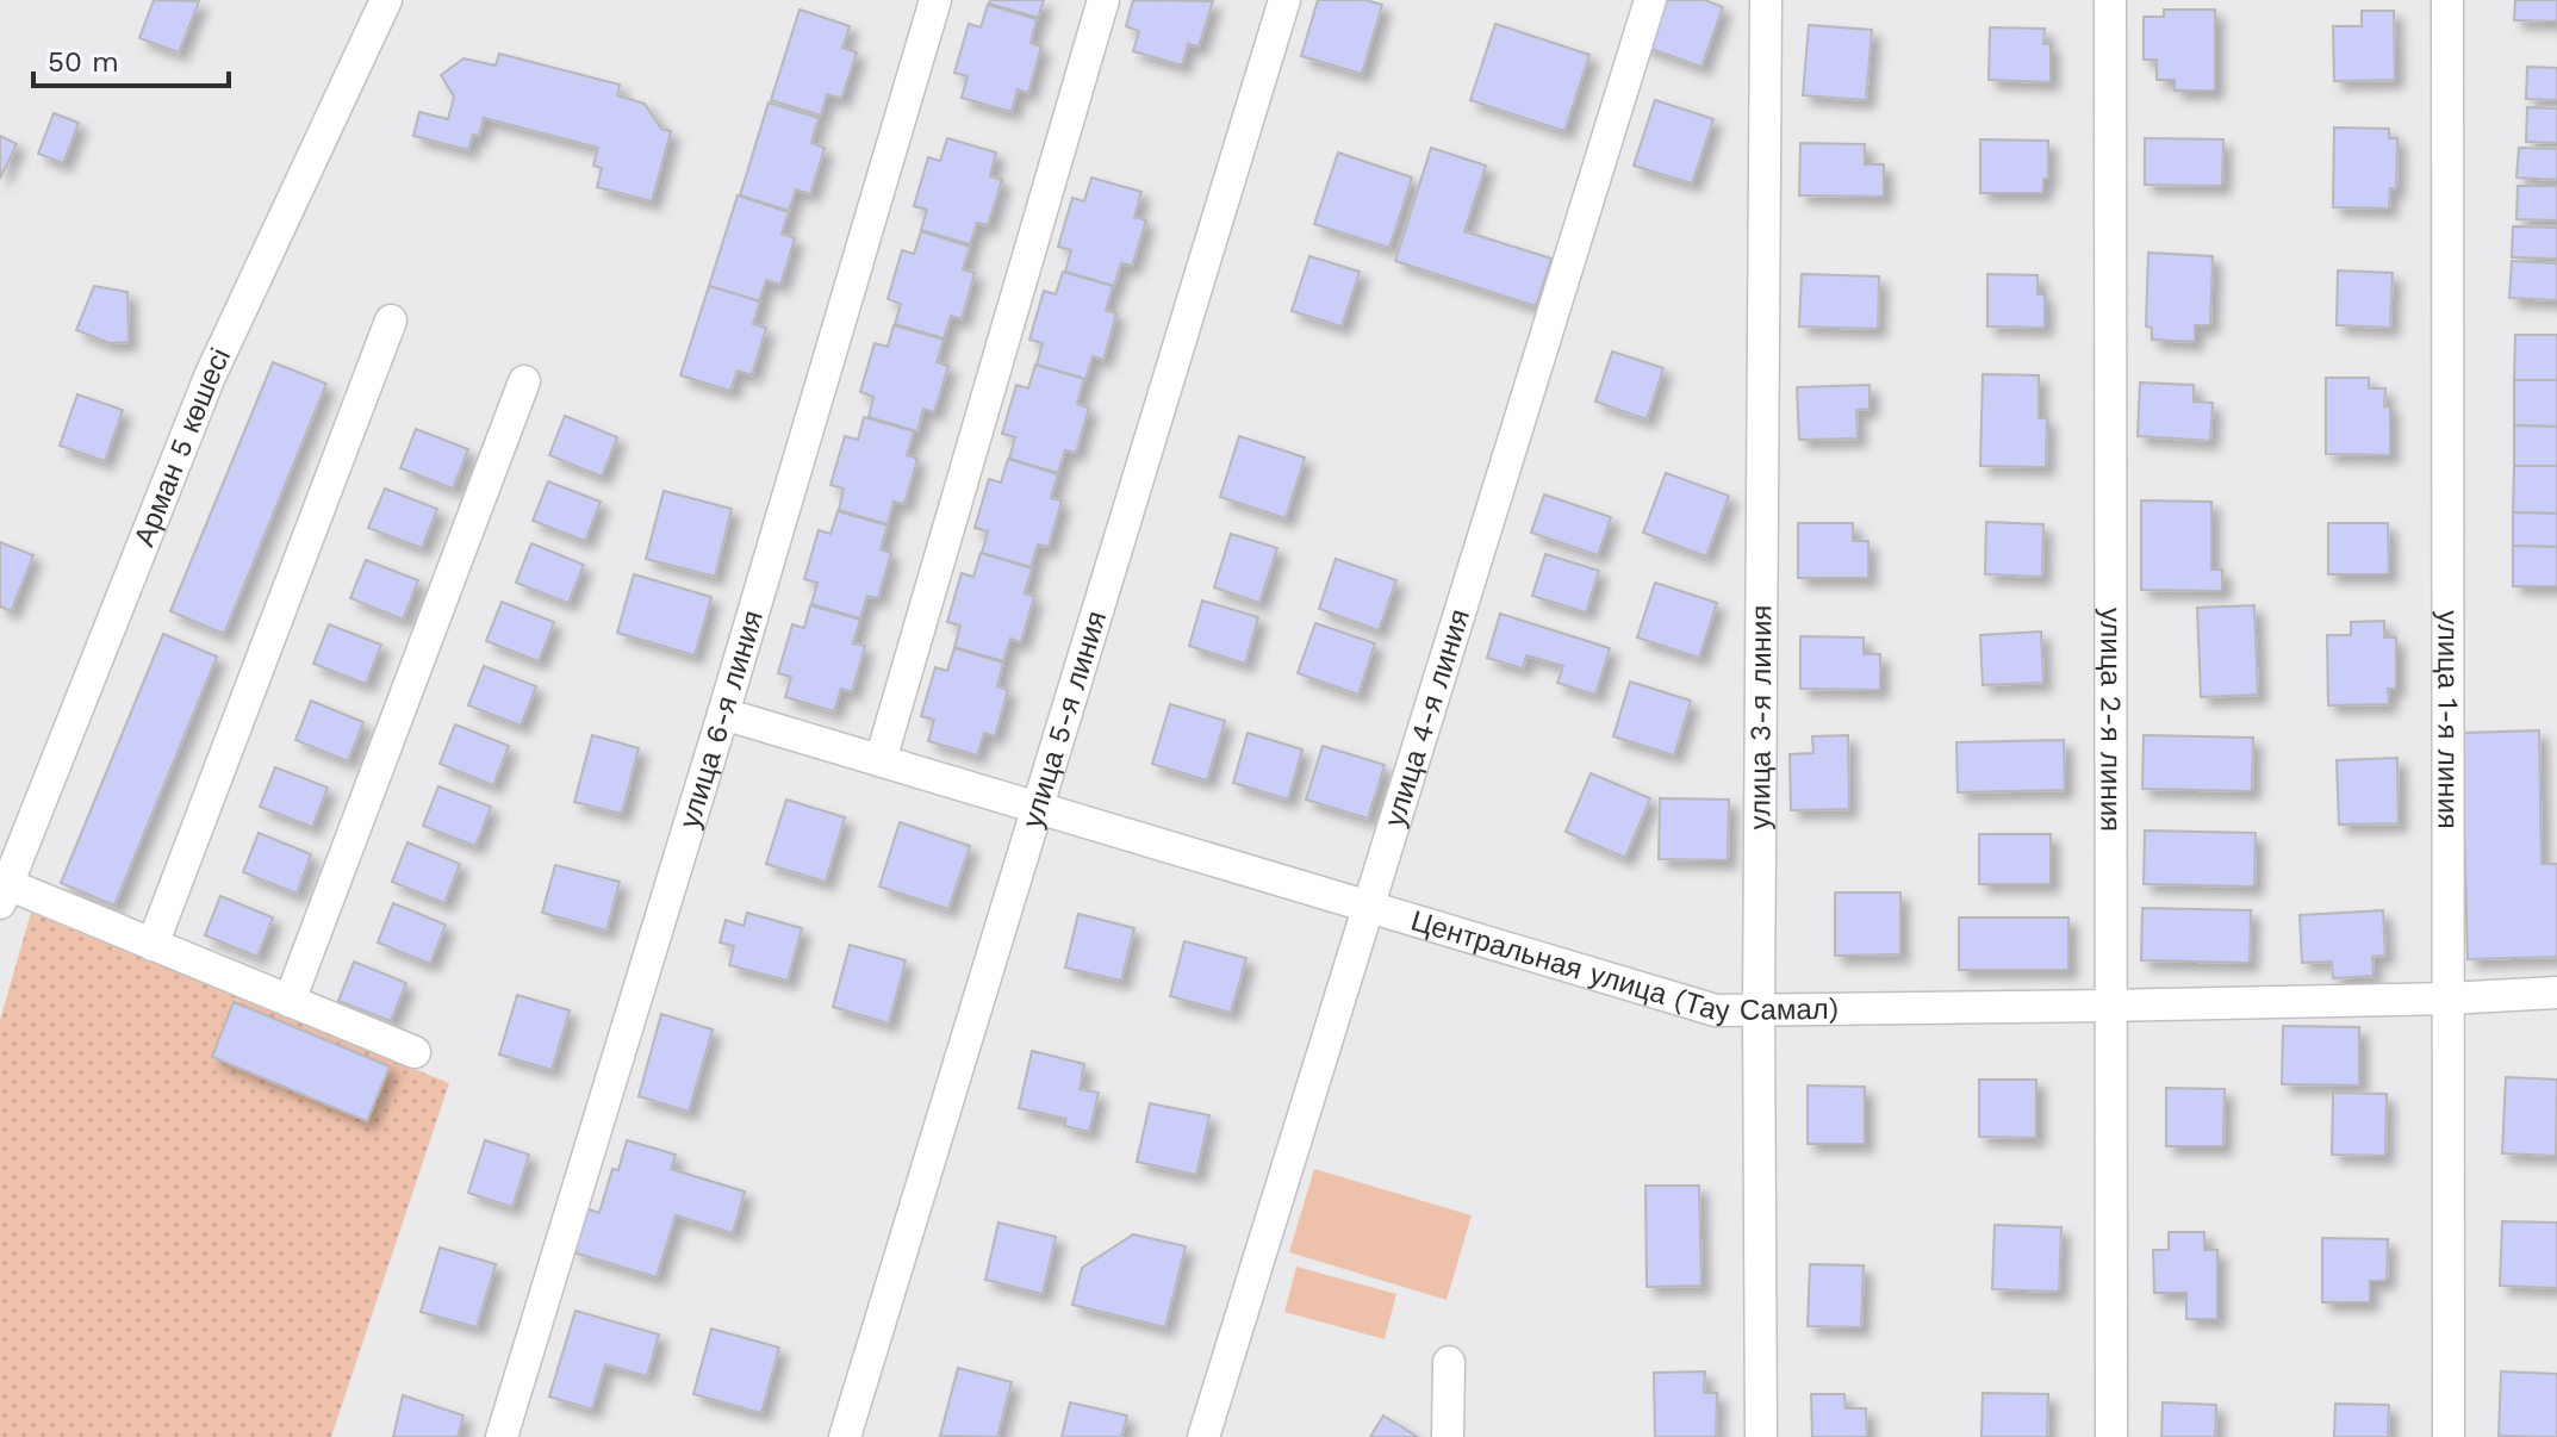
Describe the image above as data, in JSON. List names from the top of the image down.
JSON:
{
  "streets": {
    "street": [
      "Арман 5 көшесі",
      "улица 5-я линия",
      "улица 4-я линия",
      "улица 3-я линия",
      "улица 2-я линия",
      "улица 1-я линия",
      "улица 6-я линия",
      "Центральная улица (Тау Самал)"
    ]
  },
  "crossings": [
    ["улица 5-я линия", "Центральная улица (Тау Самал)"],
    ["улица 4-я линия", "Центральная улица (Тау Самал)"],
    ["улица 3-я линия", "Центральная улица (Тау Самал)"],
    ["улица 2-я линия", "Центральная улица (Тау Самал)"],
    ["улица 1-я линия", "Центральная улица (Тау Самал)"],
    ["улица 6-я линия", "Центральная улица (Тау Самал)"]
  ],
  "scale_bar": "50 m"
}
